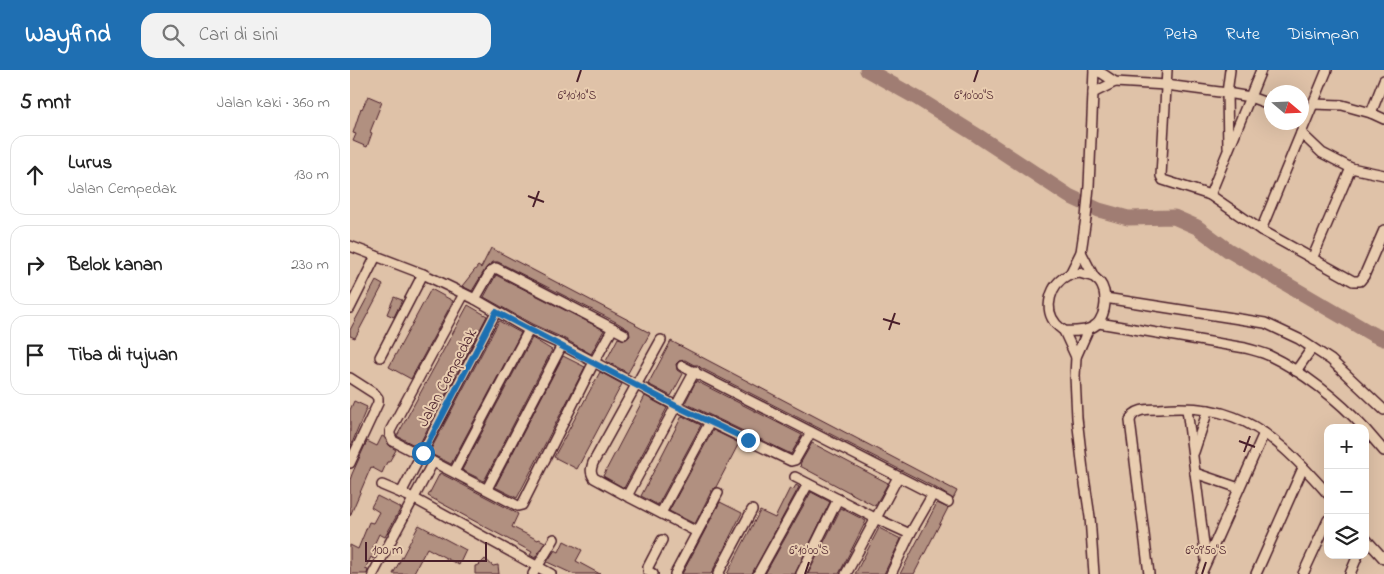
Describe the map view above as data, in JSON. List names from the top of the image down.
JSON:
{
  "streets": {
    "street": ["Jalan Cempedak"]
  },
  "scale_bar": "100 m",
  "north": "right",
  "page": {
    "header": "Wayfind",
    "search": "Cari di sini",
    "nav": ["Peta", "Rute", "Disimpan"],
    "heading": ["5 mnt", "Jalan kaki · 360 m"],
    "list": [
      ["Lurus", "Jalan Cempedak", "130 m"],
      ["Belok kanan", "230 m"],
      "Tiba di tujuan"
    ],
    "map_buttons": ["+", "−"],
    "scale": "100 m"
  },
  "coordinates": ["6°10'10\"S", "6°10'00\"S", "6°09'50\"S"]
}
